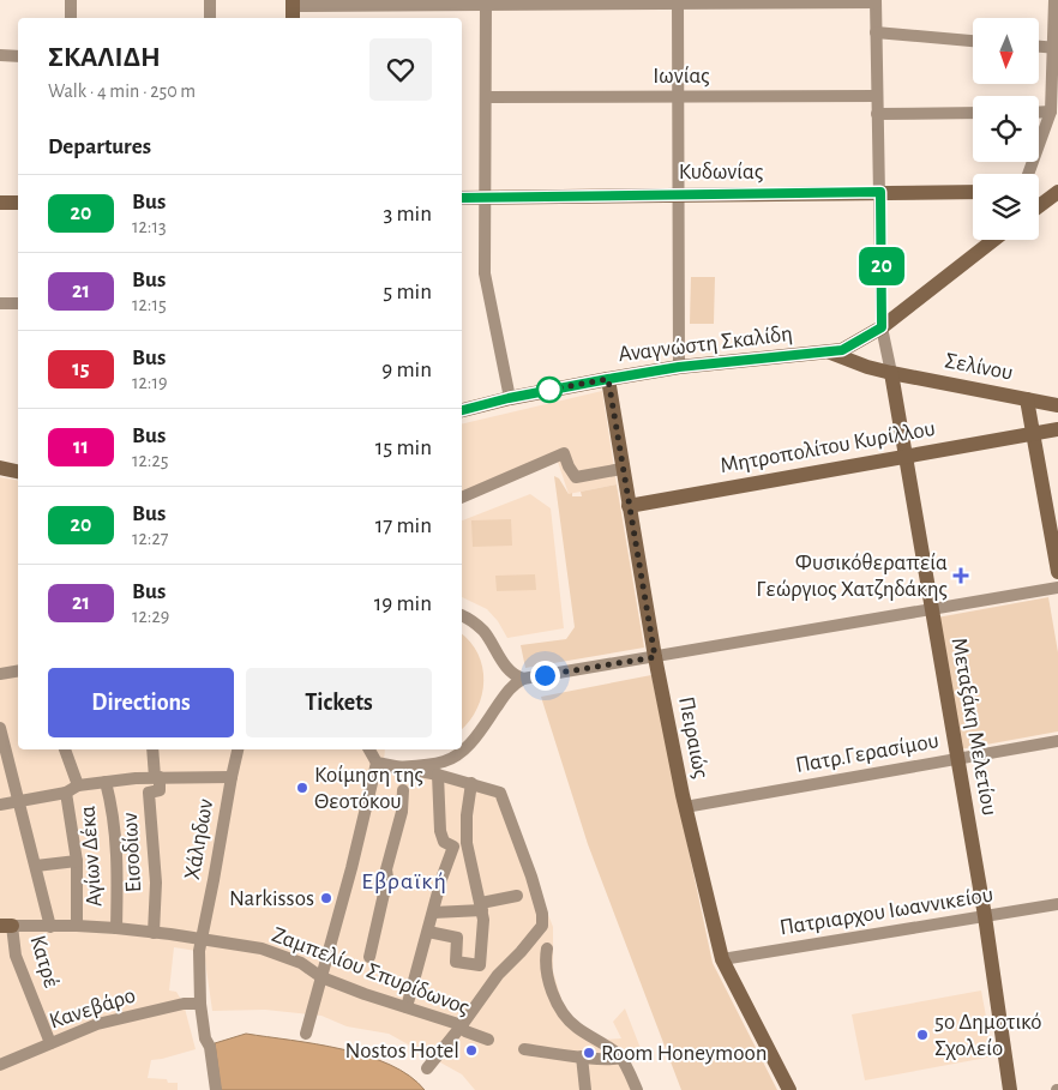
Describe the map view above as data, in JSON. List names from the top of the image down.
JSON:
{
  "streets": {
    "street": [
      "Ιωνίας",
      "Κυδωνίας",
      "Αναγνώστη Σκαλίδη",
      "Σελίνου",
      "Μητροπολίτου Κυρίλλου",
      "Μεταξάκη Μελετίου",
      "Πειραιώς",
      "Πατρ.Γερασίμου",
      "Χάληδων",
      "Εισοδίων",
      "Αγίων Δέκα",
      "Πατριαρχου Ιωαννικείου",
      "Κατρέ",
      "Ζαμπελίου Σπυρίδωνος",
      "Κανεβάρο"
    ]
  },
  "crossings": [
    ["Αναγνώστη Σκαλίδη", "Σελίνου"],
    ["Αναγνώστη Σκαλίδη", "Πειραιώς"],
    ["Σελίνου", "Μεταξάκη Μελετίου"],
    ["Μητροπολίτου Κυρίλλου", "Μεταξάκη Μελετίου"],
    ["Μητροπολίτου Κυρίλλου", "Πειραιώς"],
    ["Μεταξάκη Μελετίου", "Πατρ.Γερασίμου"],
    ["Μεταξάκη Μελετίου", "Πατριαρχου Ιωαννικείου"],
    ["Πειραιώς", "Πατρ.Γερασίμου"],
    ["Πειραιώς", "Πατριαρχου Ιωαννικείου"],
    ["Χάληδων", "Ζαμπελίου Σπυρίδωνος"],
    ["Χάληδων", "Κανεβάρο"],
    ["Εισοδίων", "Ζαμπελίου Σπυρίδωνος"],
    ["Αγίων Δέκα", "Ζαμπελίου Σπυρίδωνος"],
    ["Κατρέ", "Ζαμπελίου Σπυρίδωνος"],
    ["Κατρέ", "Κανεβάρο"]
  ],
  "districts": ["Εβραϊκή"],
  "places": {
    "health": ["Φυσικόθεραπεία Γεώργιος Χατζηδάκης"],
    "other": [
      "Κοίμηση της Θεοτόκου",
      "Narkissos",
      "5ο Δημοτικό Σχολείο",
      "Nostos Hotel",
      "Room Honeymoon"
    ]
  },
  "lines": ["bus line 20"],
  "north": "bottom",
  "page": {
    "on_map": "20",
    "heading": [
      ["ΣΚΑΛΙΔΗ", "Walk · 4 min · 250 m"],
      "Departures"
    ],
    "list": [
      {
        "mark": "20",
        "name": "Bus",
        "note": "12:13",
        "value": "3 min"
      },
      {
        "mark": "21",
        "name": "Bus",
        "note": "12:15",
        "value": "5 min"
      },
      {
        "mark": "15",
        "name": "Bus",
        "note": "12:19",
        "value": "9 min"
      },
      {
        "mark": "11",
        "name": "Bus",
        "note": "12:25",
        "value": "15 min"
      },
      {
        "mark": "20",
        "name": "Bus",
        "note": "12:27",
        "value": "17 min"
      },
      {
        "mark": "21",
        "name": "Bus",
        "note": "12:29",
        "value": "19 min"
      }
    ],
    "buttons": ["Directions", "Tickets"]
  }
}
